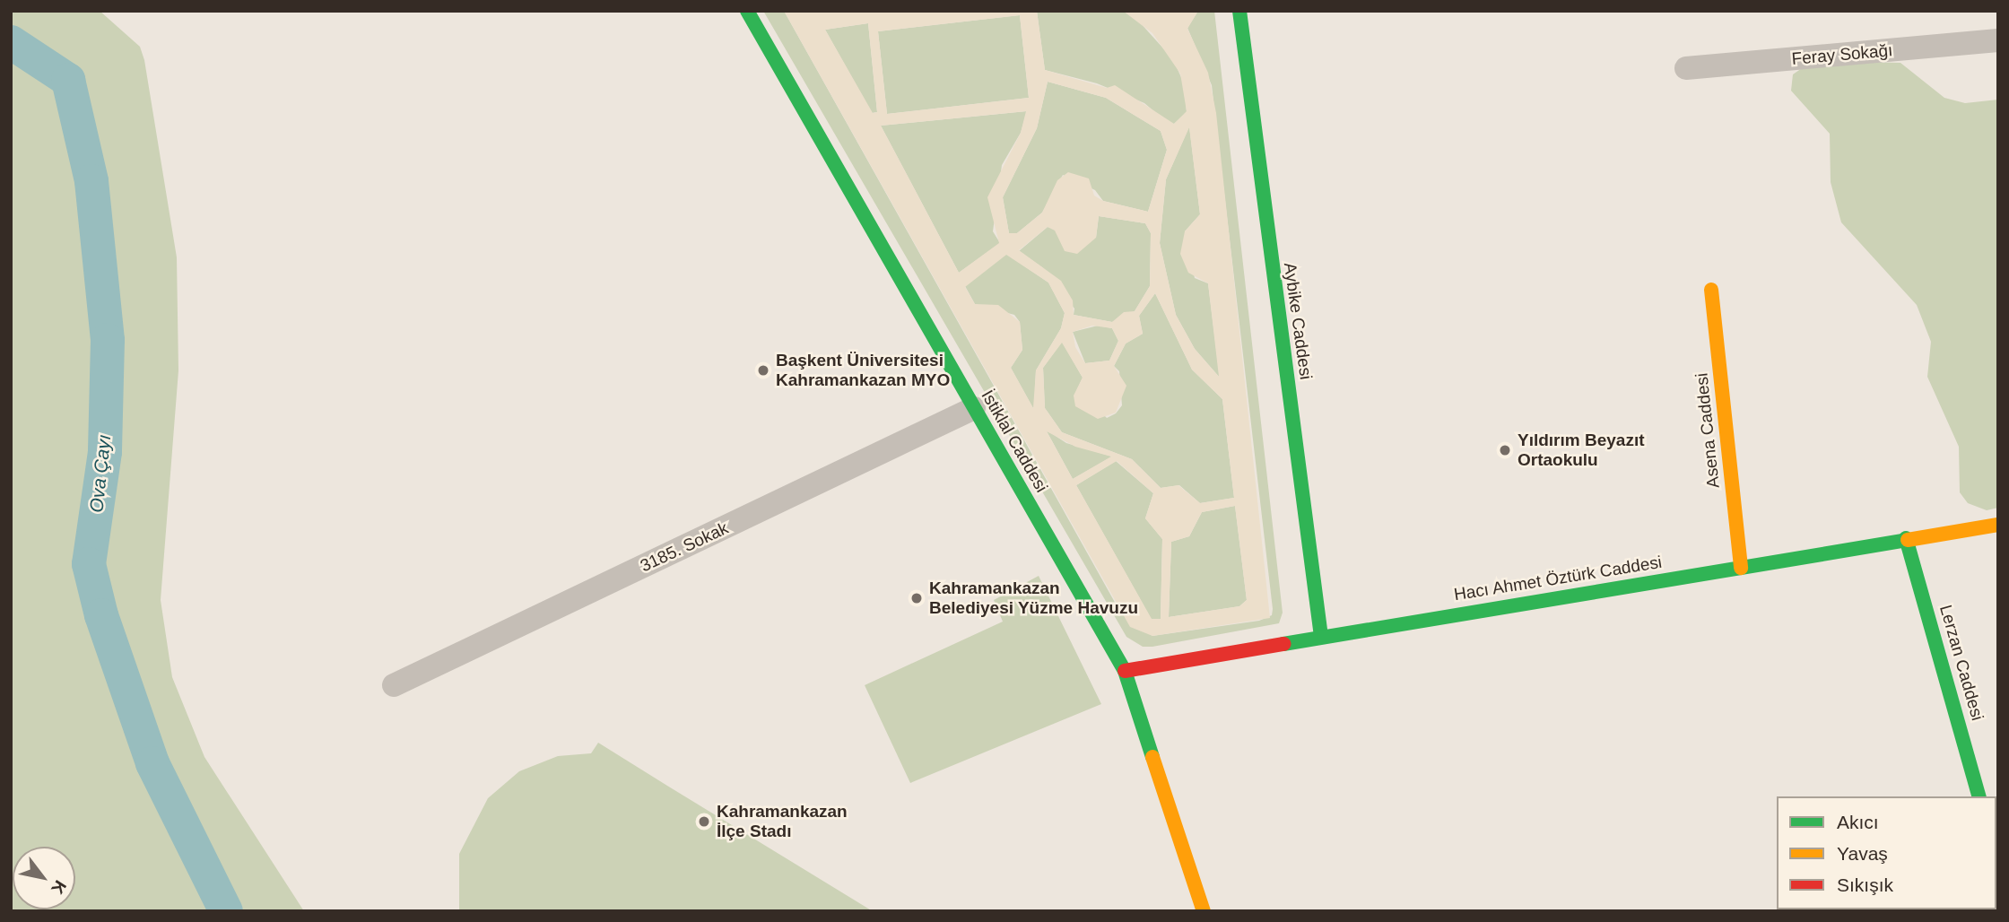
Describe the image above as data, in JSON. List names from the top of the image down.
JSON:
{
  "streets": {
    "street": [
      "Feray Sokağı",
      "Aybike Caddesi",
      "Asena Caddesi",
      "İstiklal Caddesi",
      "3185. Sokak",
      "Hacı Ahmet Öztürk Caddesi",
      "Lerzan Caddesi"
    ]
  },
  "crossings": [
    ["Aybike Caddesi", "Hacı Ahmet Öztürk Caddesi"],
    ["Asena Caddesi", "Hacı Ahmet Öztürk Caddesi"],
    ["İstiklal Caddesi", "3185. Sokak"],
    ["İstiklal Caddesi", "Hacı Ahmet Öztürk Caddesi"],
    ["Hacı Ahmet Öztürk Caddesi", "Lerzan Caddesi"]
  ],
  "water": ["Ova Çayı"],
  "places": [
    "Başkent Üniversitesi Kahramankazan MYO",
    "Yıldırım Beyazıt Ortaokulu",
    "Kahramankazan Belediyesi Yüzme Havuzu",
    "Kahramankazan İlçe Stadı"
  ],
  "legend": ["Akıcı", "Yavaş", "Sıkışık"],
  "north": "bottom right"
}
